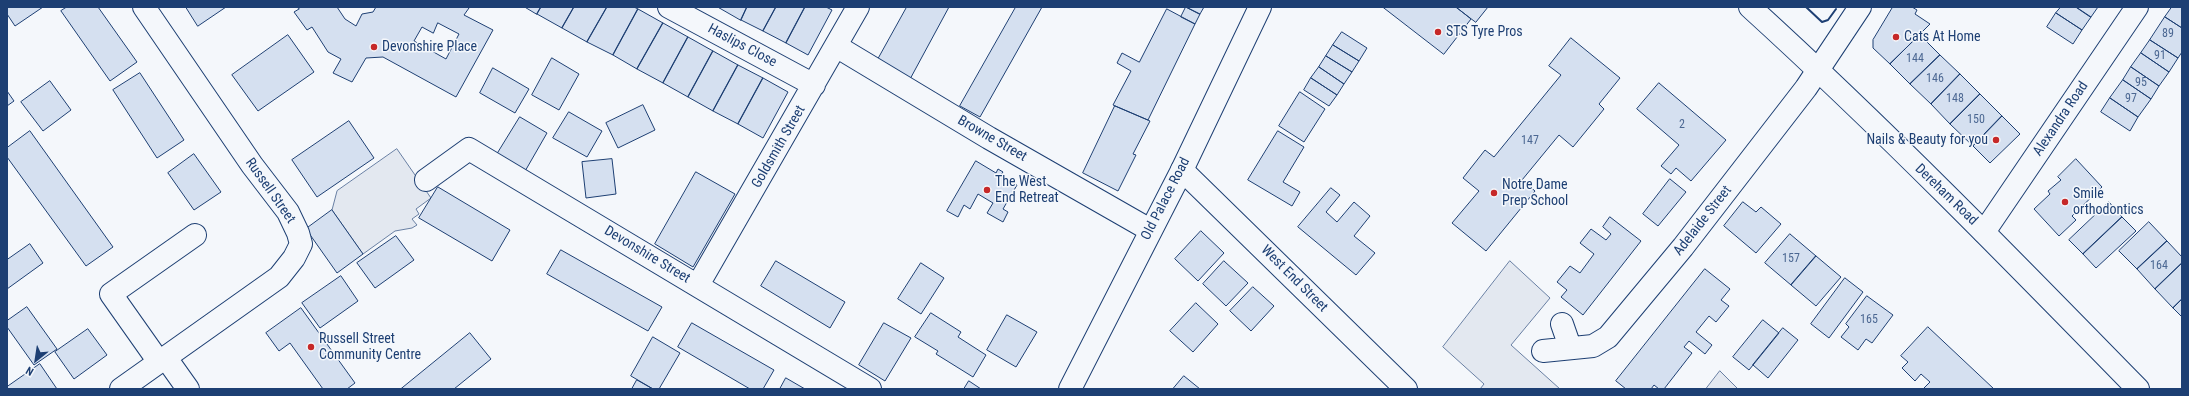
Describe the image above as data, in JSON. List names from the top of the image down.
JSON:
{
  "streets": {
    "street": [
      "Haslips Close",
      "Alexandra Road",
      "Browne Street",
      "Goldsmith Street",
      "Russell Street",
      "Dereham Road",
      "Old Palace Road",
      "Adelaide Street",
      "Devonshire Street",
      "West End Street"
    ]
  },
  "crossings": [
    ["Haslips Close", "Goldsmith Street"],
    ["Alexandra Road", "Dereham Road"],
    ["Browne Street", "Goldsmith Street"],
    ["Browne Street", "Old Palace Road"],
    ["Goldsmith Street", "Devonshire Street"],
    ["Dereham Road", "Adelaide Street"],
    ["Old Palace Road", "West End Street"]
  ],
  "places": [
    "STS Tyre Pros",
    "Cats At Home",
    "Devonshire Place",
    "Nails & Beauty for you",
    "The West End Retreat",
    "Notre Dame Prep School",
    "Smile orthodontics",
    "Russell Street Community Centre"
  ],
  "house_numbers": [
    "89",
    "91",
    "144",
    "146",
    "95",
    "148",
    "97",
    "150",
    "2",
    "147",
    "157",
    "164",
    "165"
  ],
  "north": "bottom left"
}
